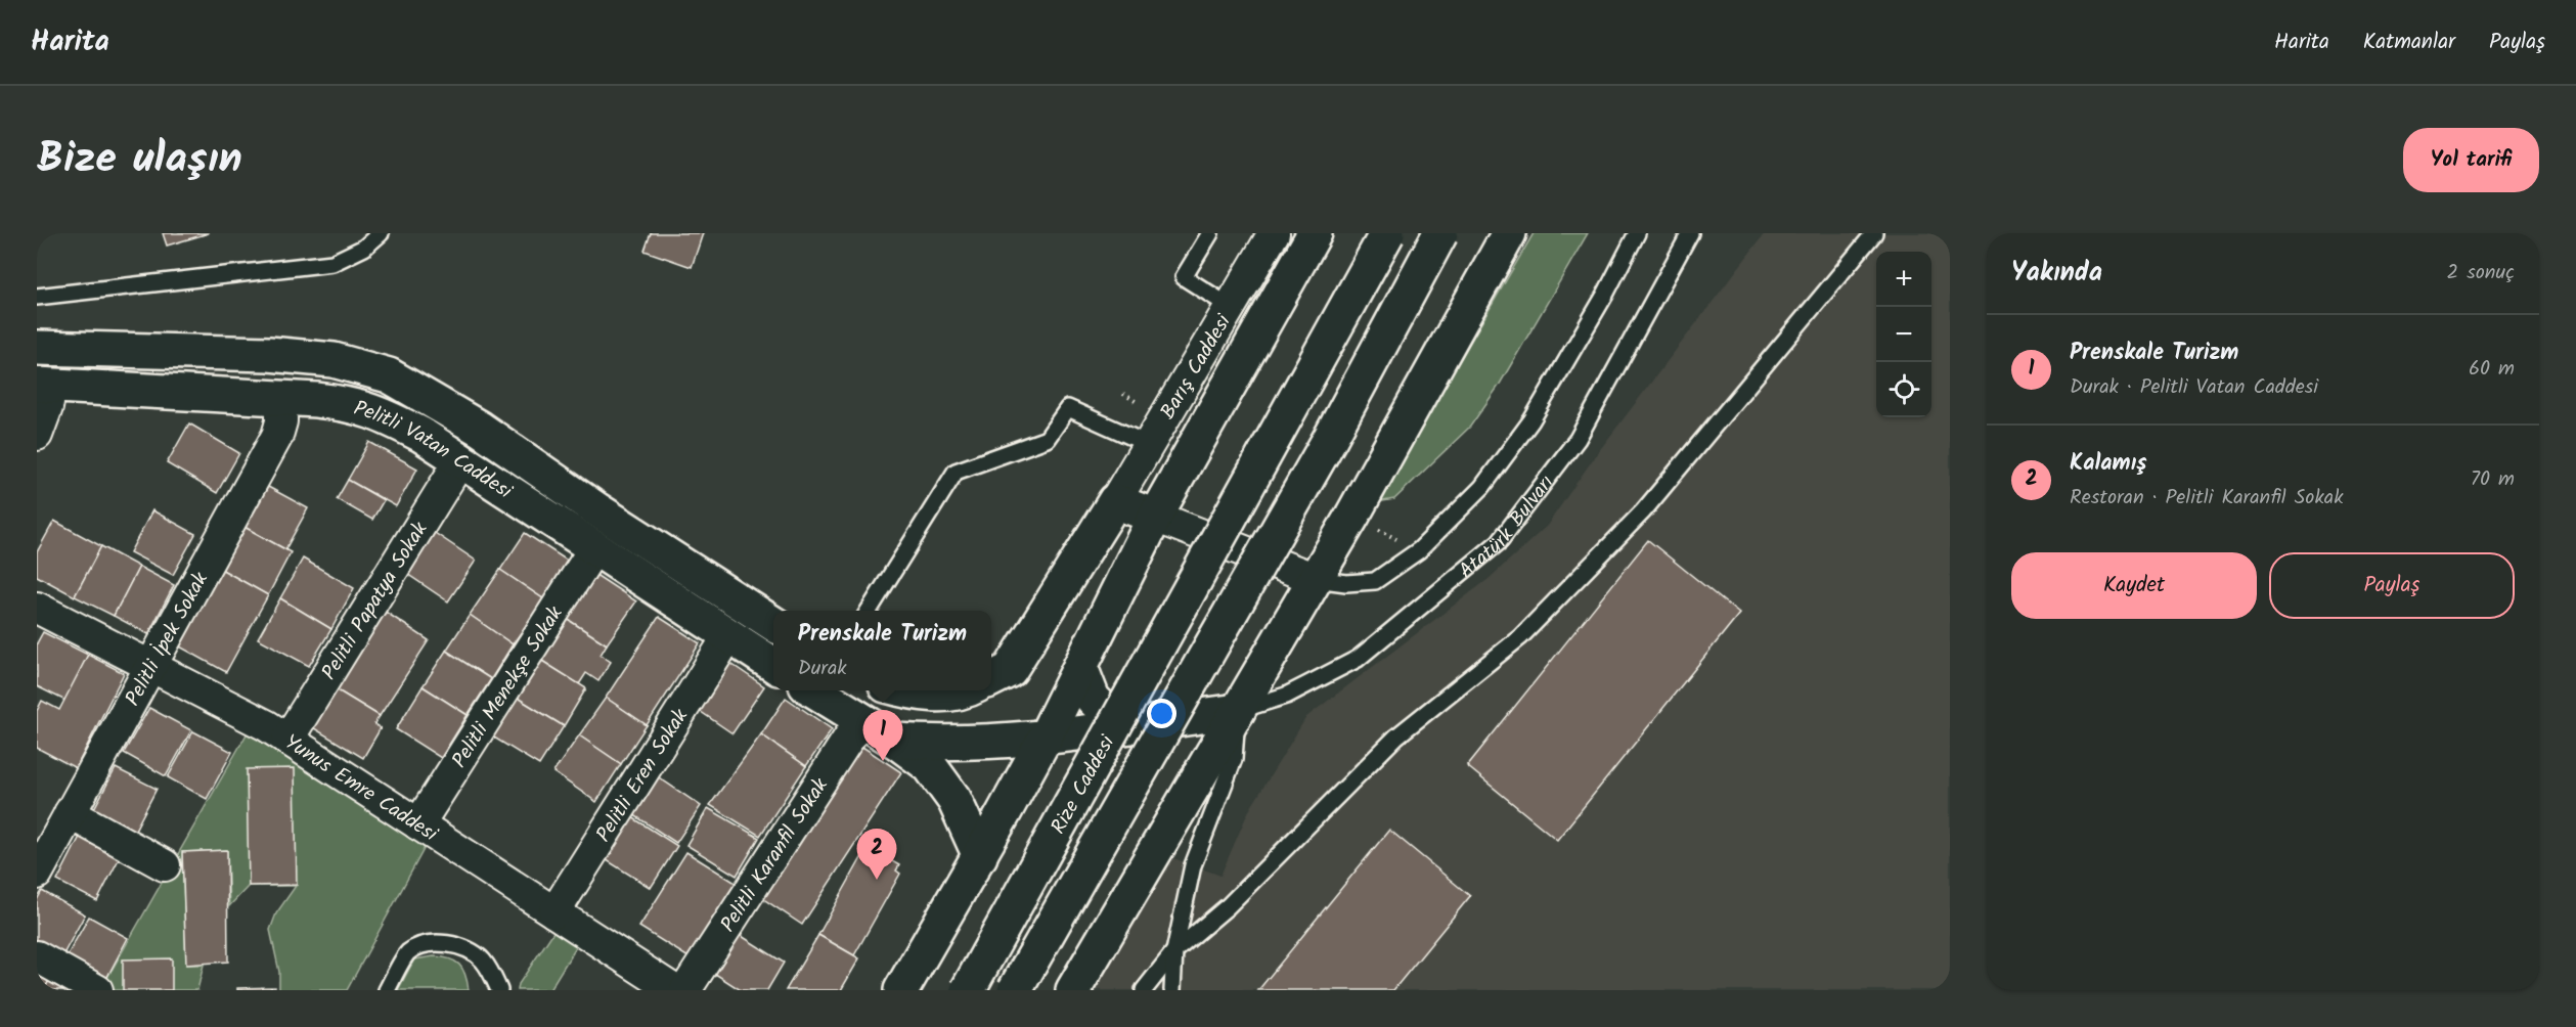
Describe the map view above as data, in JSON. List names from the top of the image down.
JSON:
{
  "streets": {
    "main road": ["Pelitli Vatan Caddesi", "Rize Caddesi"],
    "street": [
      "Barış Caddesi",
      "Atatürk Bulvarı",
      "Pelitli Papatya Sokak",
      "Pelitli İpek Sokak",
      "Pelitli Menekşe Sokak",
      "Pelitli Eren Sokak",
      "Yunus Emre Caddesi",
      "Pelitli Karanfil Sokak"
    ]
  },
  "crossings": [
    ["Pelitli Vatan Caddesi", "Pelitli Papatya Sokak"],
    ["Pelitli Vatan Caddesi", "Pelitli İpek Sokak"],
    ["Pelitli Vatan Caddesi", "Pelitli Menekşe Sokak"],
    ["Pelitli Vatan Caddesi", "Pelitli Eren Sokak"],
    ["Pelitli Papatya Sokak", "Yunus Emre Caddesi"],
    ["Pelitli İpek Sokak", "Yunus Emre Caddesi"],
    ["Pelitli Menekşe Sokak", "Yunus Emre Caddesi"],
    ["Pelitli Eren Sokak", "Yunus Emre Caddesi"]
  ],
  "page": {
    "header": "Harita",
    "nav": ["Harita", "Katmanlar", "Paylaş"],
    "title": "Bize ulaşın",
    "buttons": [
      "Yol tarifi",
      ["Kaydet", "Paylaş"]
    ],
    "heading": ["Yakında", "2 sonuç"],
    "map_buttons": ["+", "−"],
    "list": [
      {
        "mark": "1",
        "name": "Prenskale Turizm",
        "note": "Durak · Pelitli Vatan Caddesi",
        "value": "60 m"
      },
      {
        "mark": "2",
        "name": "Kalamış",
        "note": "Restoran · Pelitli Karanfil Sokak",
        "value": "70 m"
      }
    ],
    "popup": ["Prenskale Turizm", "Durak"],
    "pins": ["1", "2"]
  }
}
